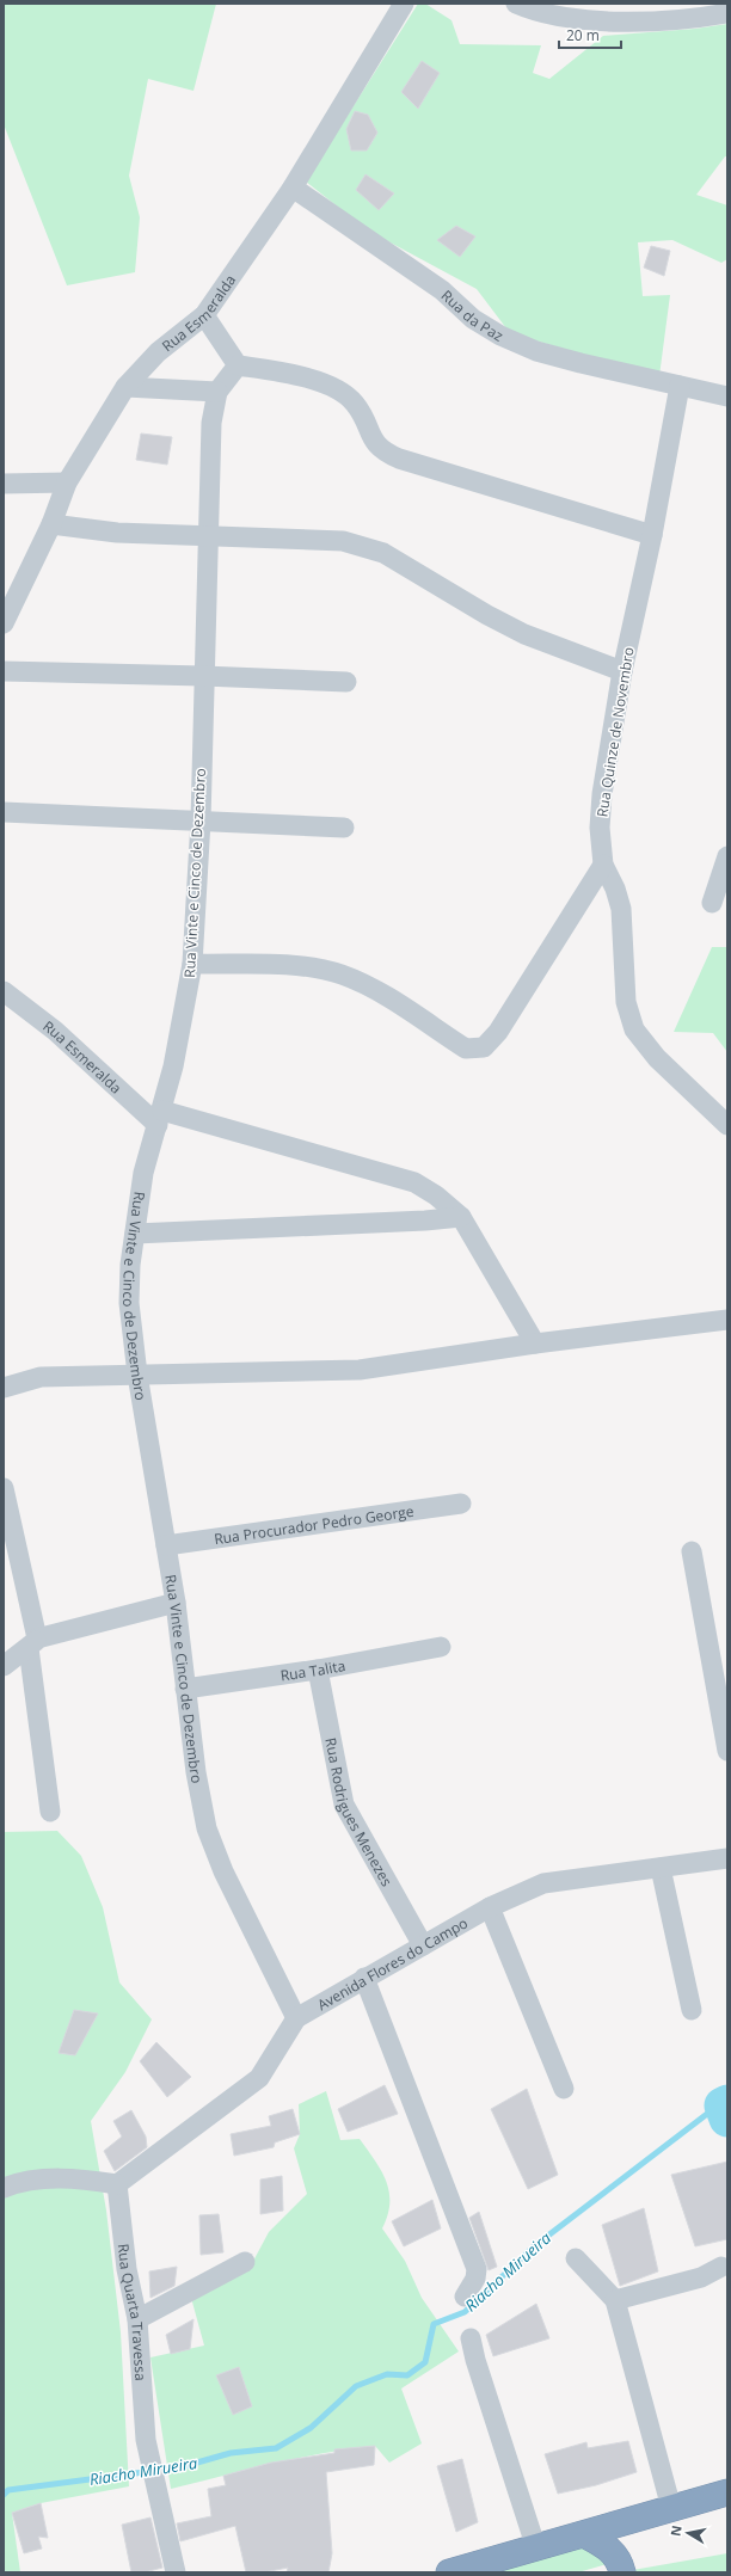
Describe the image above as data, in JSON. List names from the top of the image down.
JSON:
{
  "streets": {
    "street": [
      "Rua Esmeralda",
      "Rua da Paz",
      "Rua Quinze de Novembro",
      "Rua Vinte e Cinco de Dezembro",
      "Rua Procurador Pedro George",
      "Rua Talita",
      "Rua Rodrigues Menezes",
      "Avenida Flores do Campo",
      "Rua Quarta Travessa"
    ]
  },
  "crossings": [
    ["Rua Esmeralda", "Rua da Paz"],
    ["Rua Esmeralda", "Rua Vinte e Cinco de Dezembro"],
    ["Rua da Paz", "Rua Quinze de Novembro"],
    ["Rua Vinte e Cinco de Dezembro", "Rua Procurador Pedro George"],
    ["Rua Vinte e Cinco de Dezembro", "Rua Talita"],
    ["Rua Vinte e Cinco de Dezembro", "Avenida Flores do Campo"],
    ["Rua Talita", "Rua Rodrigues Menezes"],
    ["Rua Rodrigues Menezes", "Avenida Flores do Campo"],
    ["Avenida Flores do Campo", "Rua Quarta Travessa"]
  ],
  "water": ["Riacho Mirueira"],
  "scale_bar": "20 m",
  "north": "left"
}
